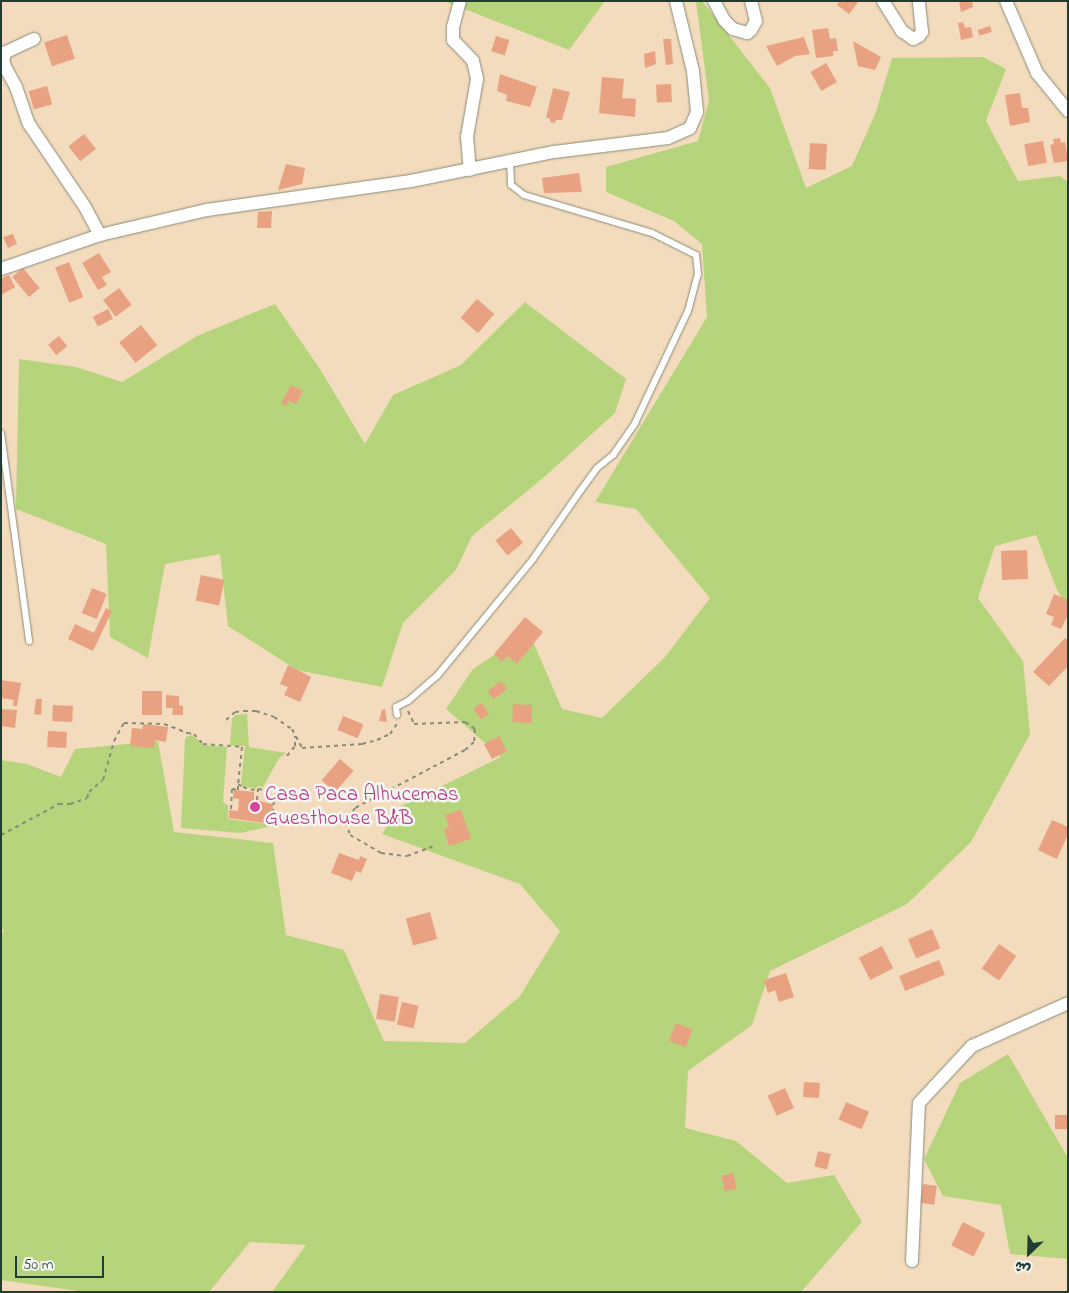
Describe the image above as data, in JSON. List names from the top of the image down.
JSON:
{
  "places": ["Casa Paca Alhucemas Guesthouse B&B"],
  "scale_bar": "50 m",
  "north": "bottom left"
}
